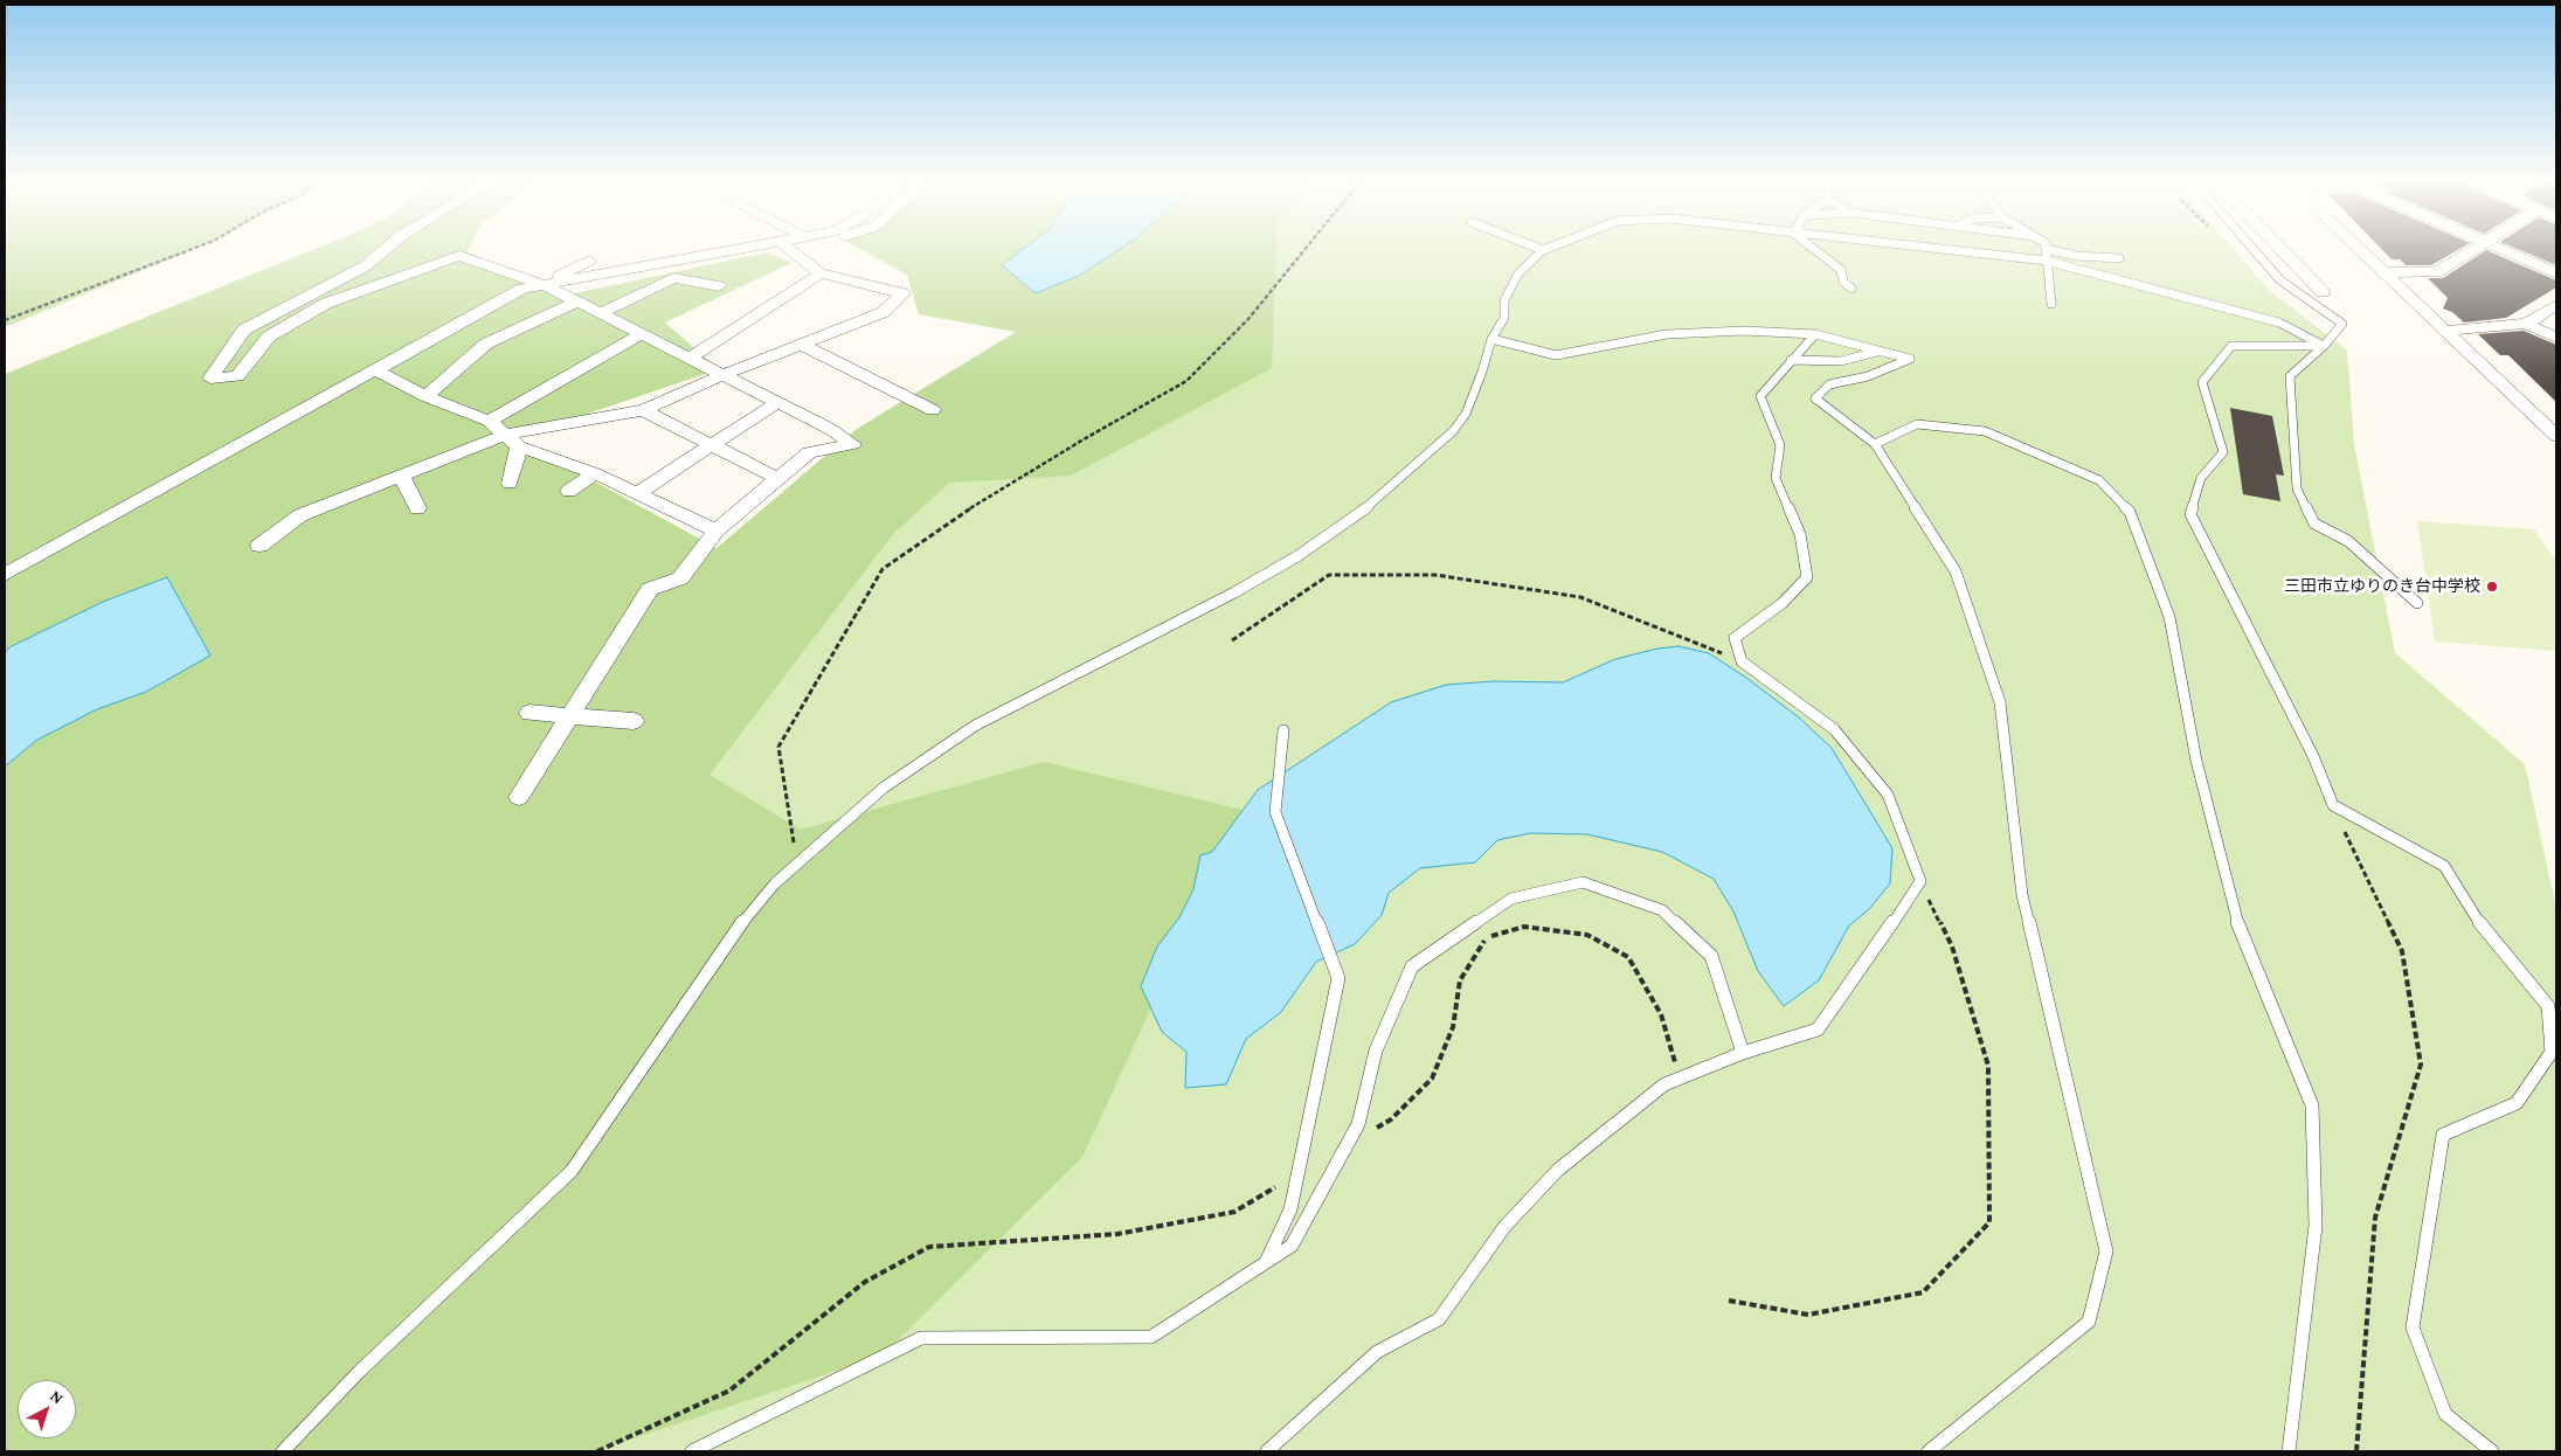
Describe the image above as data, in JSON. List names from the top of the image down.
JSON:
{
  "places": ["三田市立ゆりのき台中学校"],
  "north": "top right"
}
